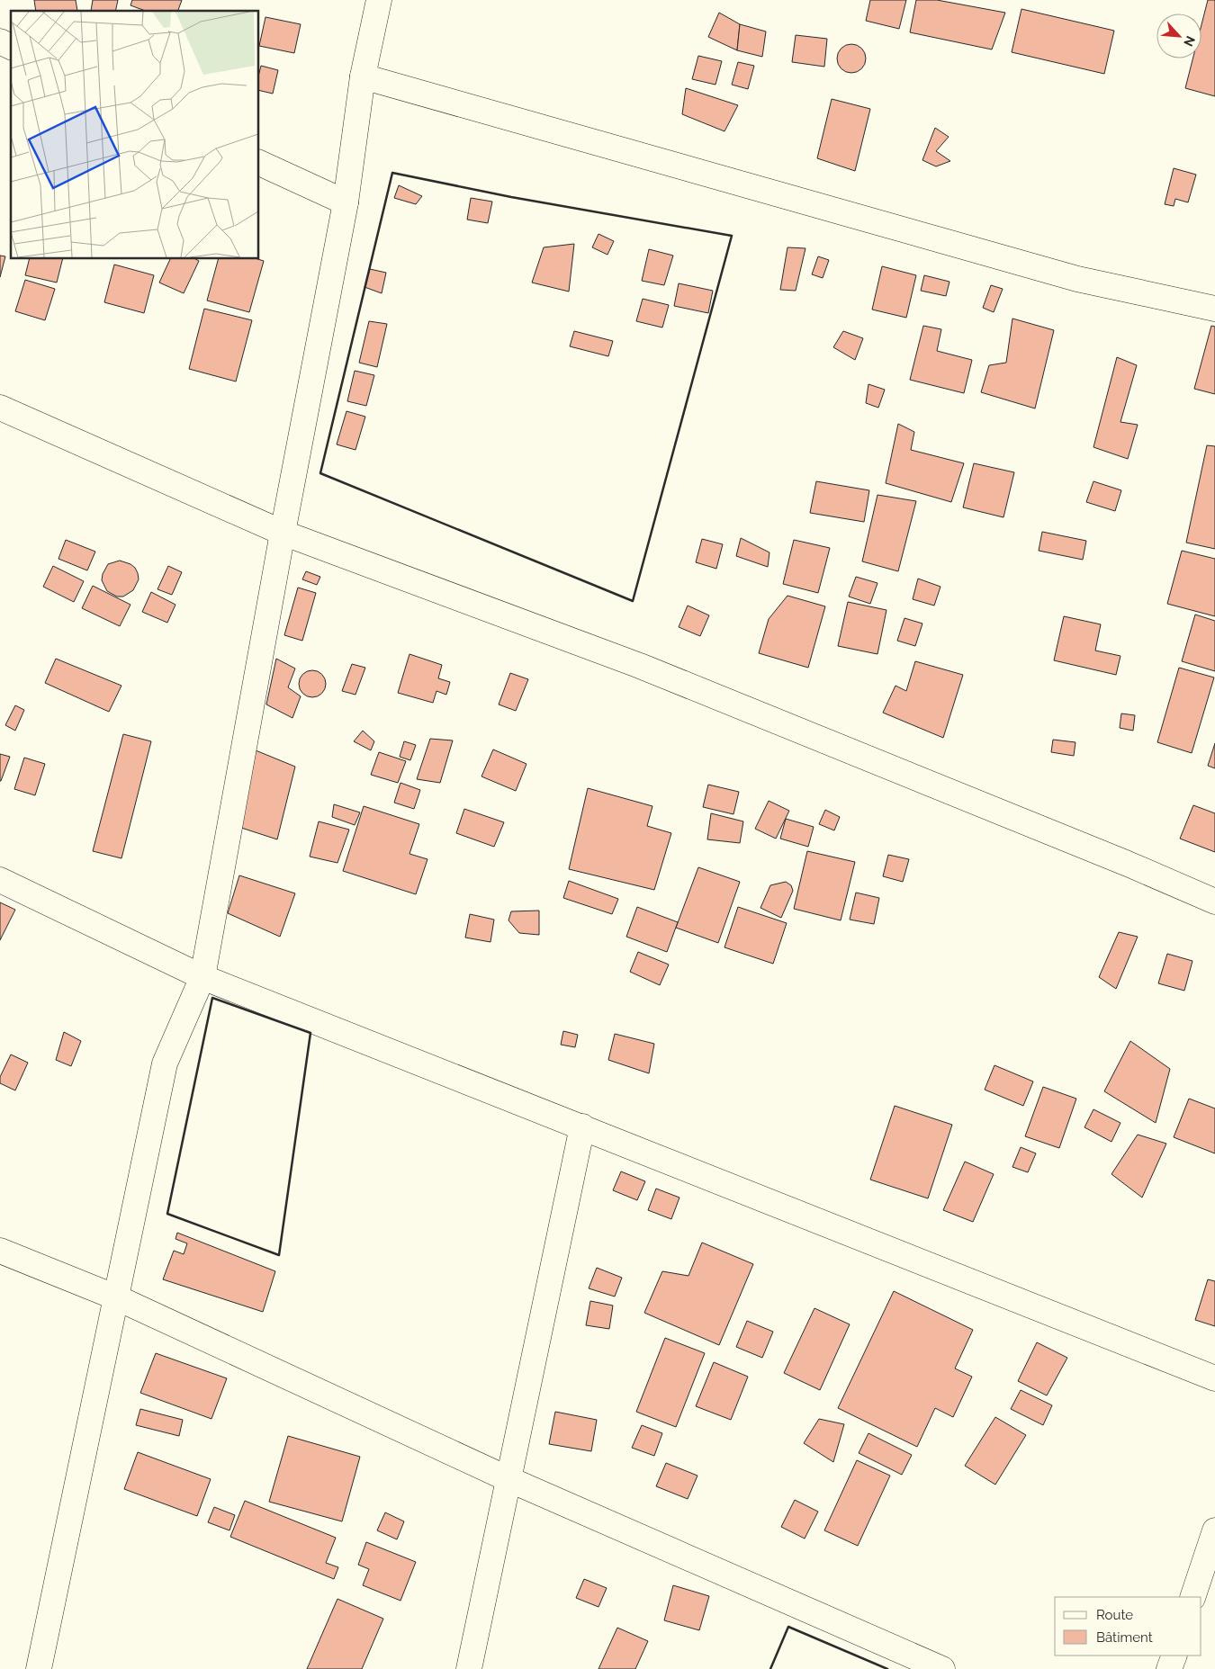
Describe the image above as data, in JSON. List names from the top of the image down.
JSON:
{
  "legend": ["Route", "Bâtiment"],
  "north": "bottom right"
}
